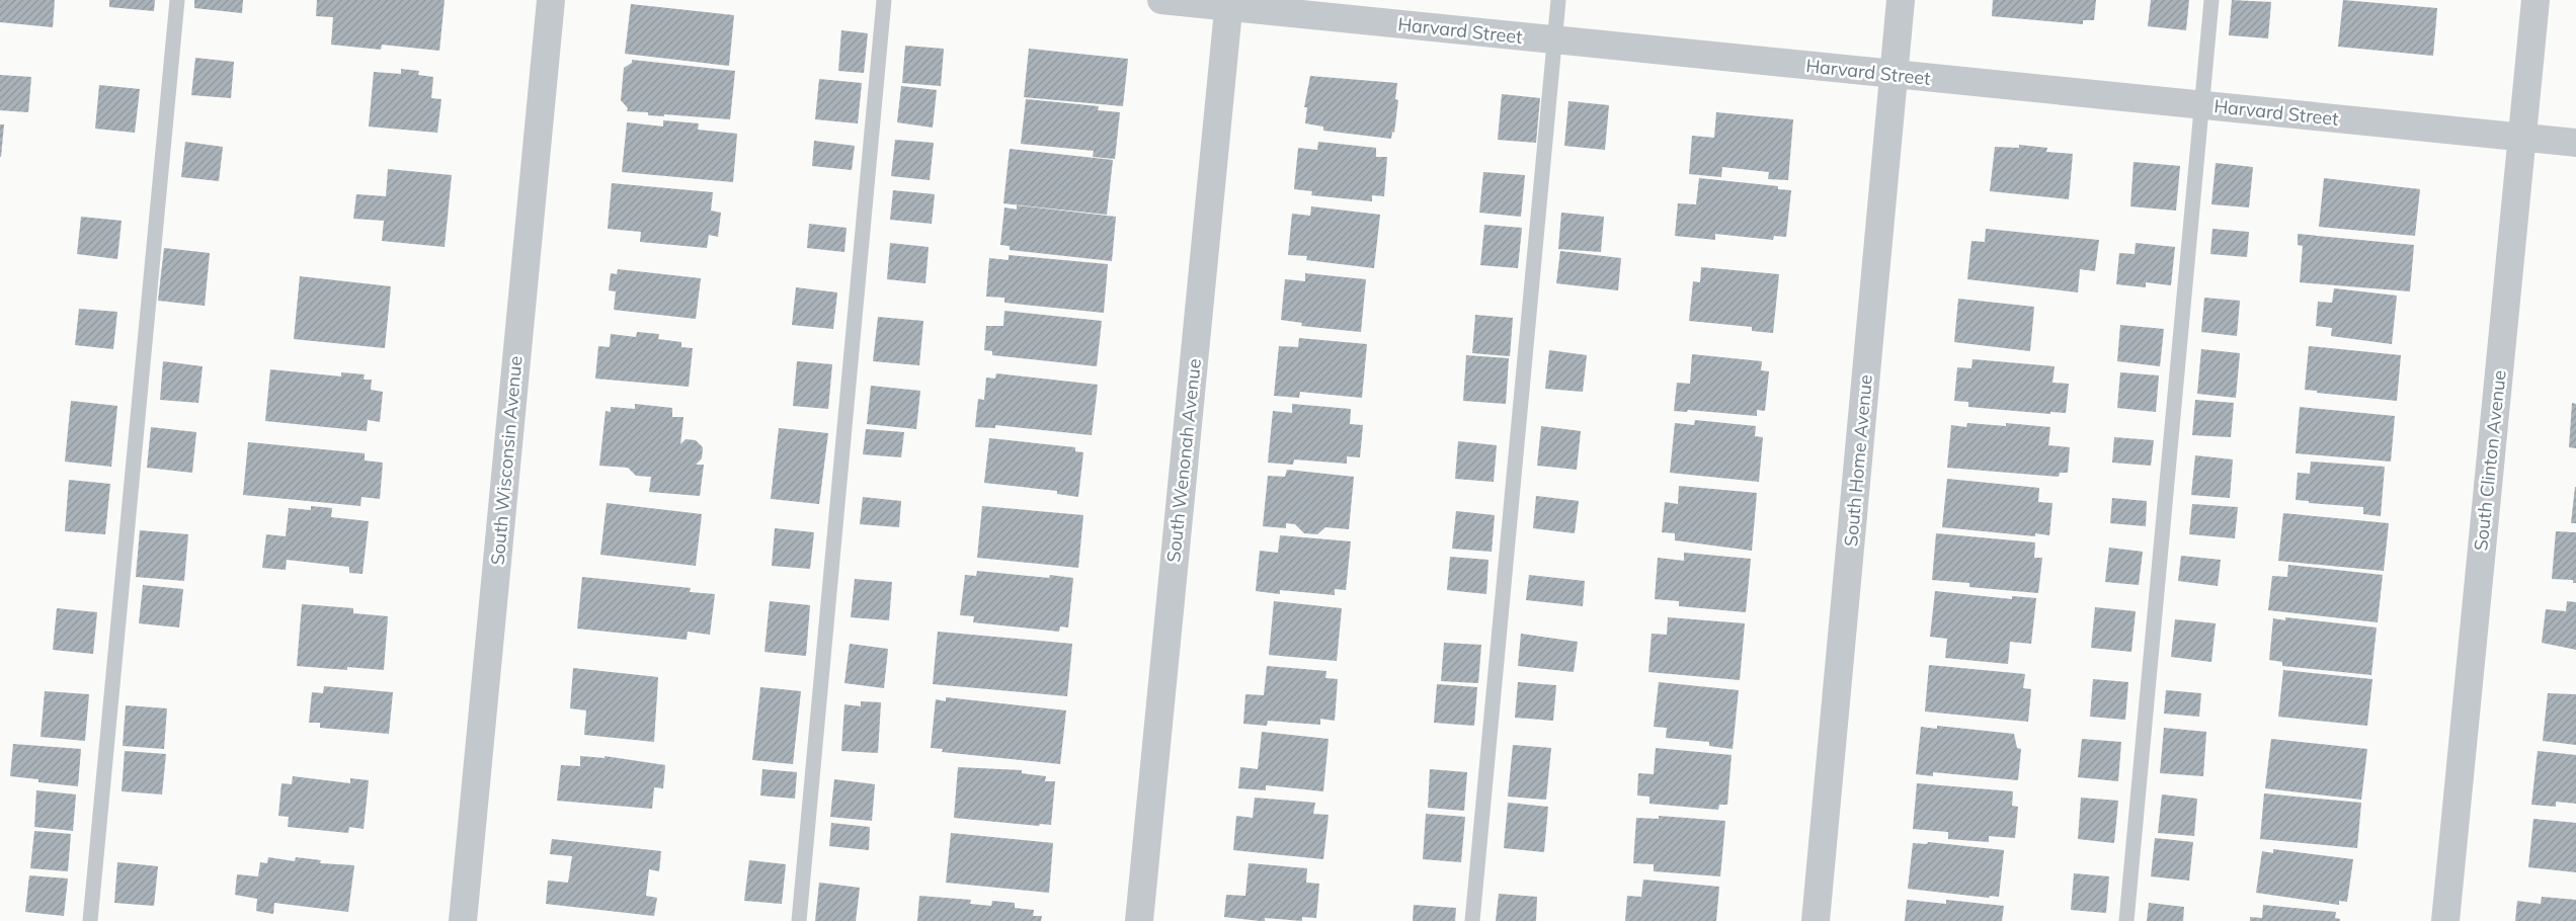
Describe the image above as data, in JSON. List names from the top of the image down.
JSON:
{
  "streets": {
    "street": [
      "Harvard Street",
      "South Wisconsin Avenue",
      "South Wenonah Avenue",
      "South Home Avenue",
      "South Clinton Avenue"
    ]
  },
  "crossings": [
    ["Harvard Street", "South Wenonah Avenue"],
    ["Harvard Street", "South Home Avenue"],
    ["Harvard Street", "South Clinton Avenue"]
  ]
}
